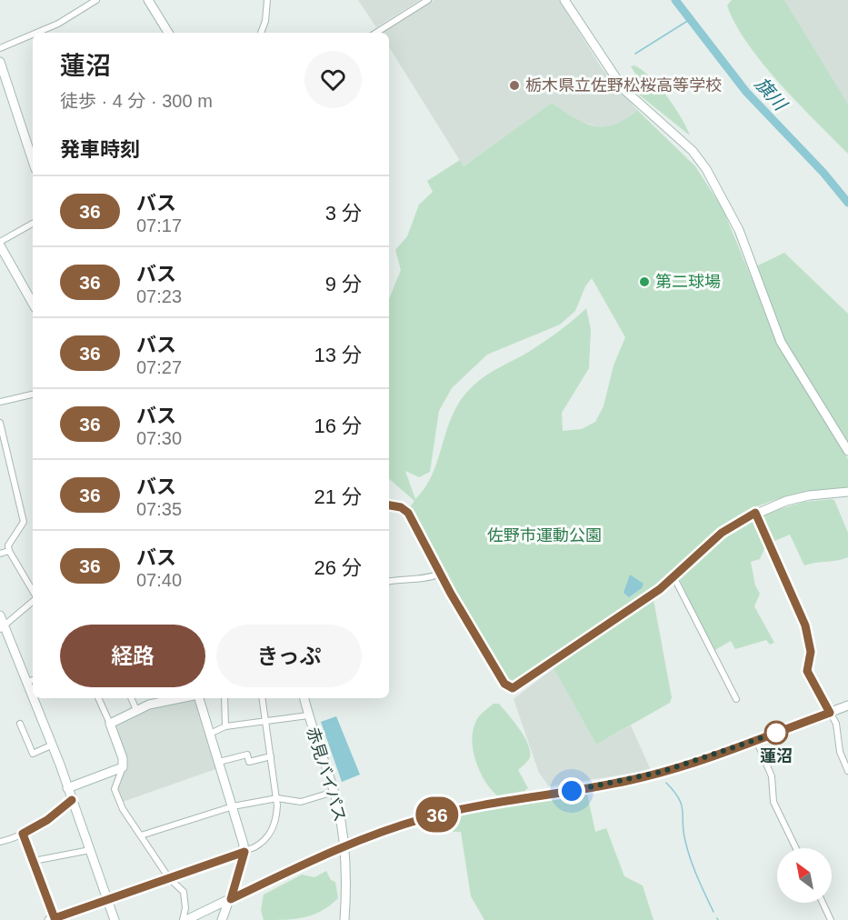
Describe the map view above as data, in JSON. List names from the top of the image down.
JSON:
{
  "streets": {
    "street": ["赤見バイパス"]
  },
  "water": ["旗川"],
  "parks": ["佐野市運動公園"],
  "places": ["栃木県立佐野松桜高等学校", "第二球場", "蓮沼"],
  "lines": ["bus line 36"],
  "north": "top left",
  "page": {
    "on_map": "36",
    "heading": [
      ["蓮沼", "徒歩 · 4 分 · 300 m"],
      "発車時刻"
    ],
    "list": [
      {
        "mark": "36",
        "name": "バス",
        "note": "07:17",
        "value": "3 分"
      },
      {
        "mark": "36",
        "name": "バス",
        "note": "07:23",
        "value": "9 分"
      },
      {
        "mark": "36",
        "name": "バス",
        "note": "07:27",
        "value": "13 分"
      },
      {
        "mark": "36",
        "name": "バス",
        "note": "07:30",
        "value": "16 分"
      },
      {
        "mark": "36",
        "name": "バス",
        "note": "07:35",
        "value": "21 分"
      },
      {
        "mark": "36",
        "name": "バス",
        "note": "07:40",
        "value": "26 分"
      }
    ],
    "buttons": ["経路", "きっぷ"]
  }
}
